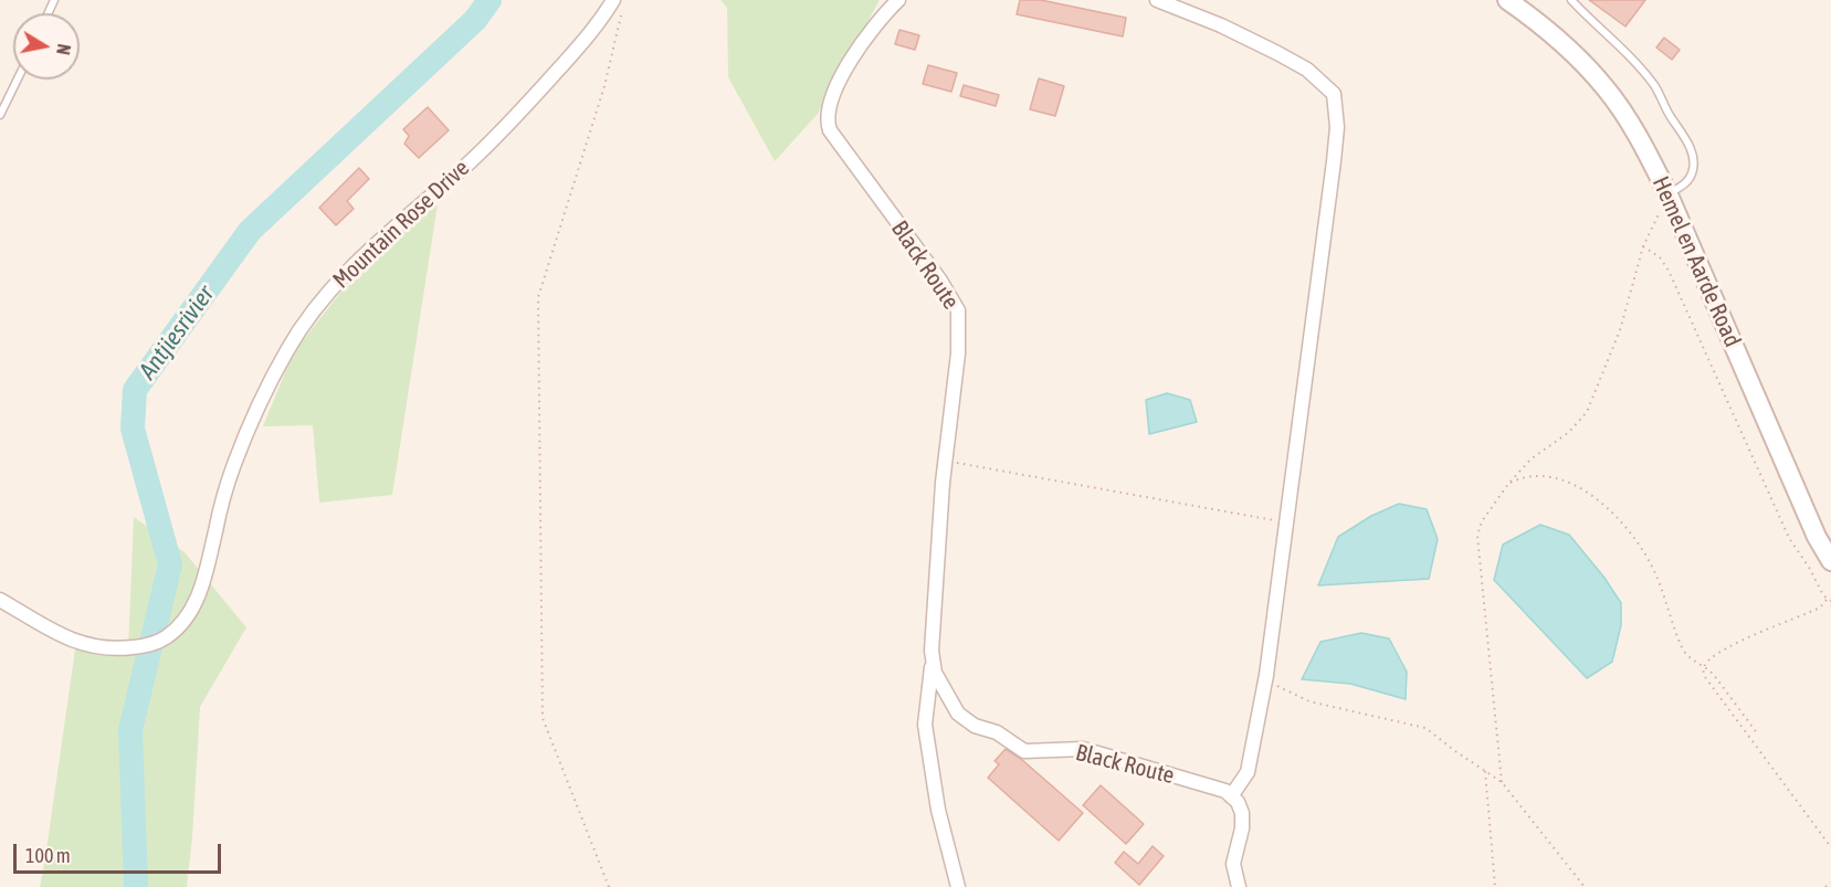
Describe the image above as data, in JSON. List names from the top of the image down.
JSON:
{
  "streets": {
    "main road": ["Hemel en Aarde Road"],
    "street": ["Mountain Rose Drive", "Black Route"]
  },
  "water": ["Antjiesrivier"],
  "scale_bar": "100 m",
  "north": "right"
}
